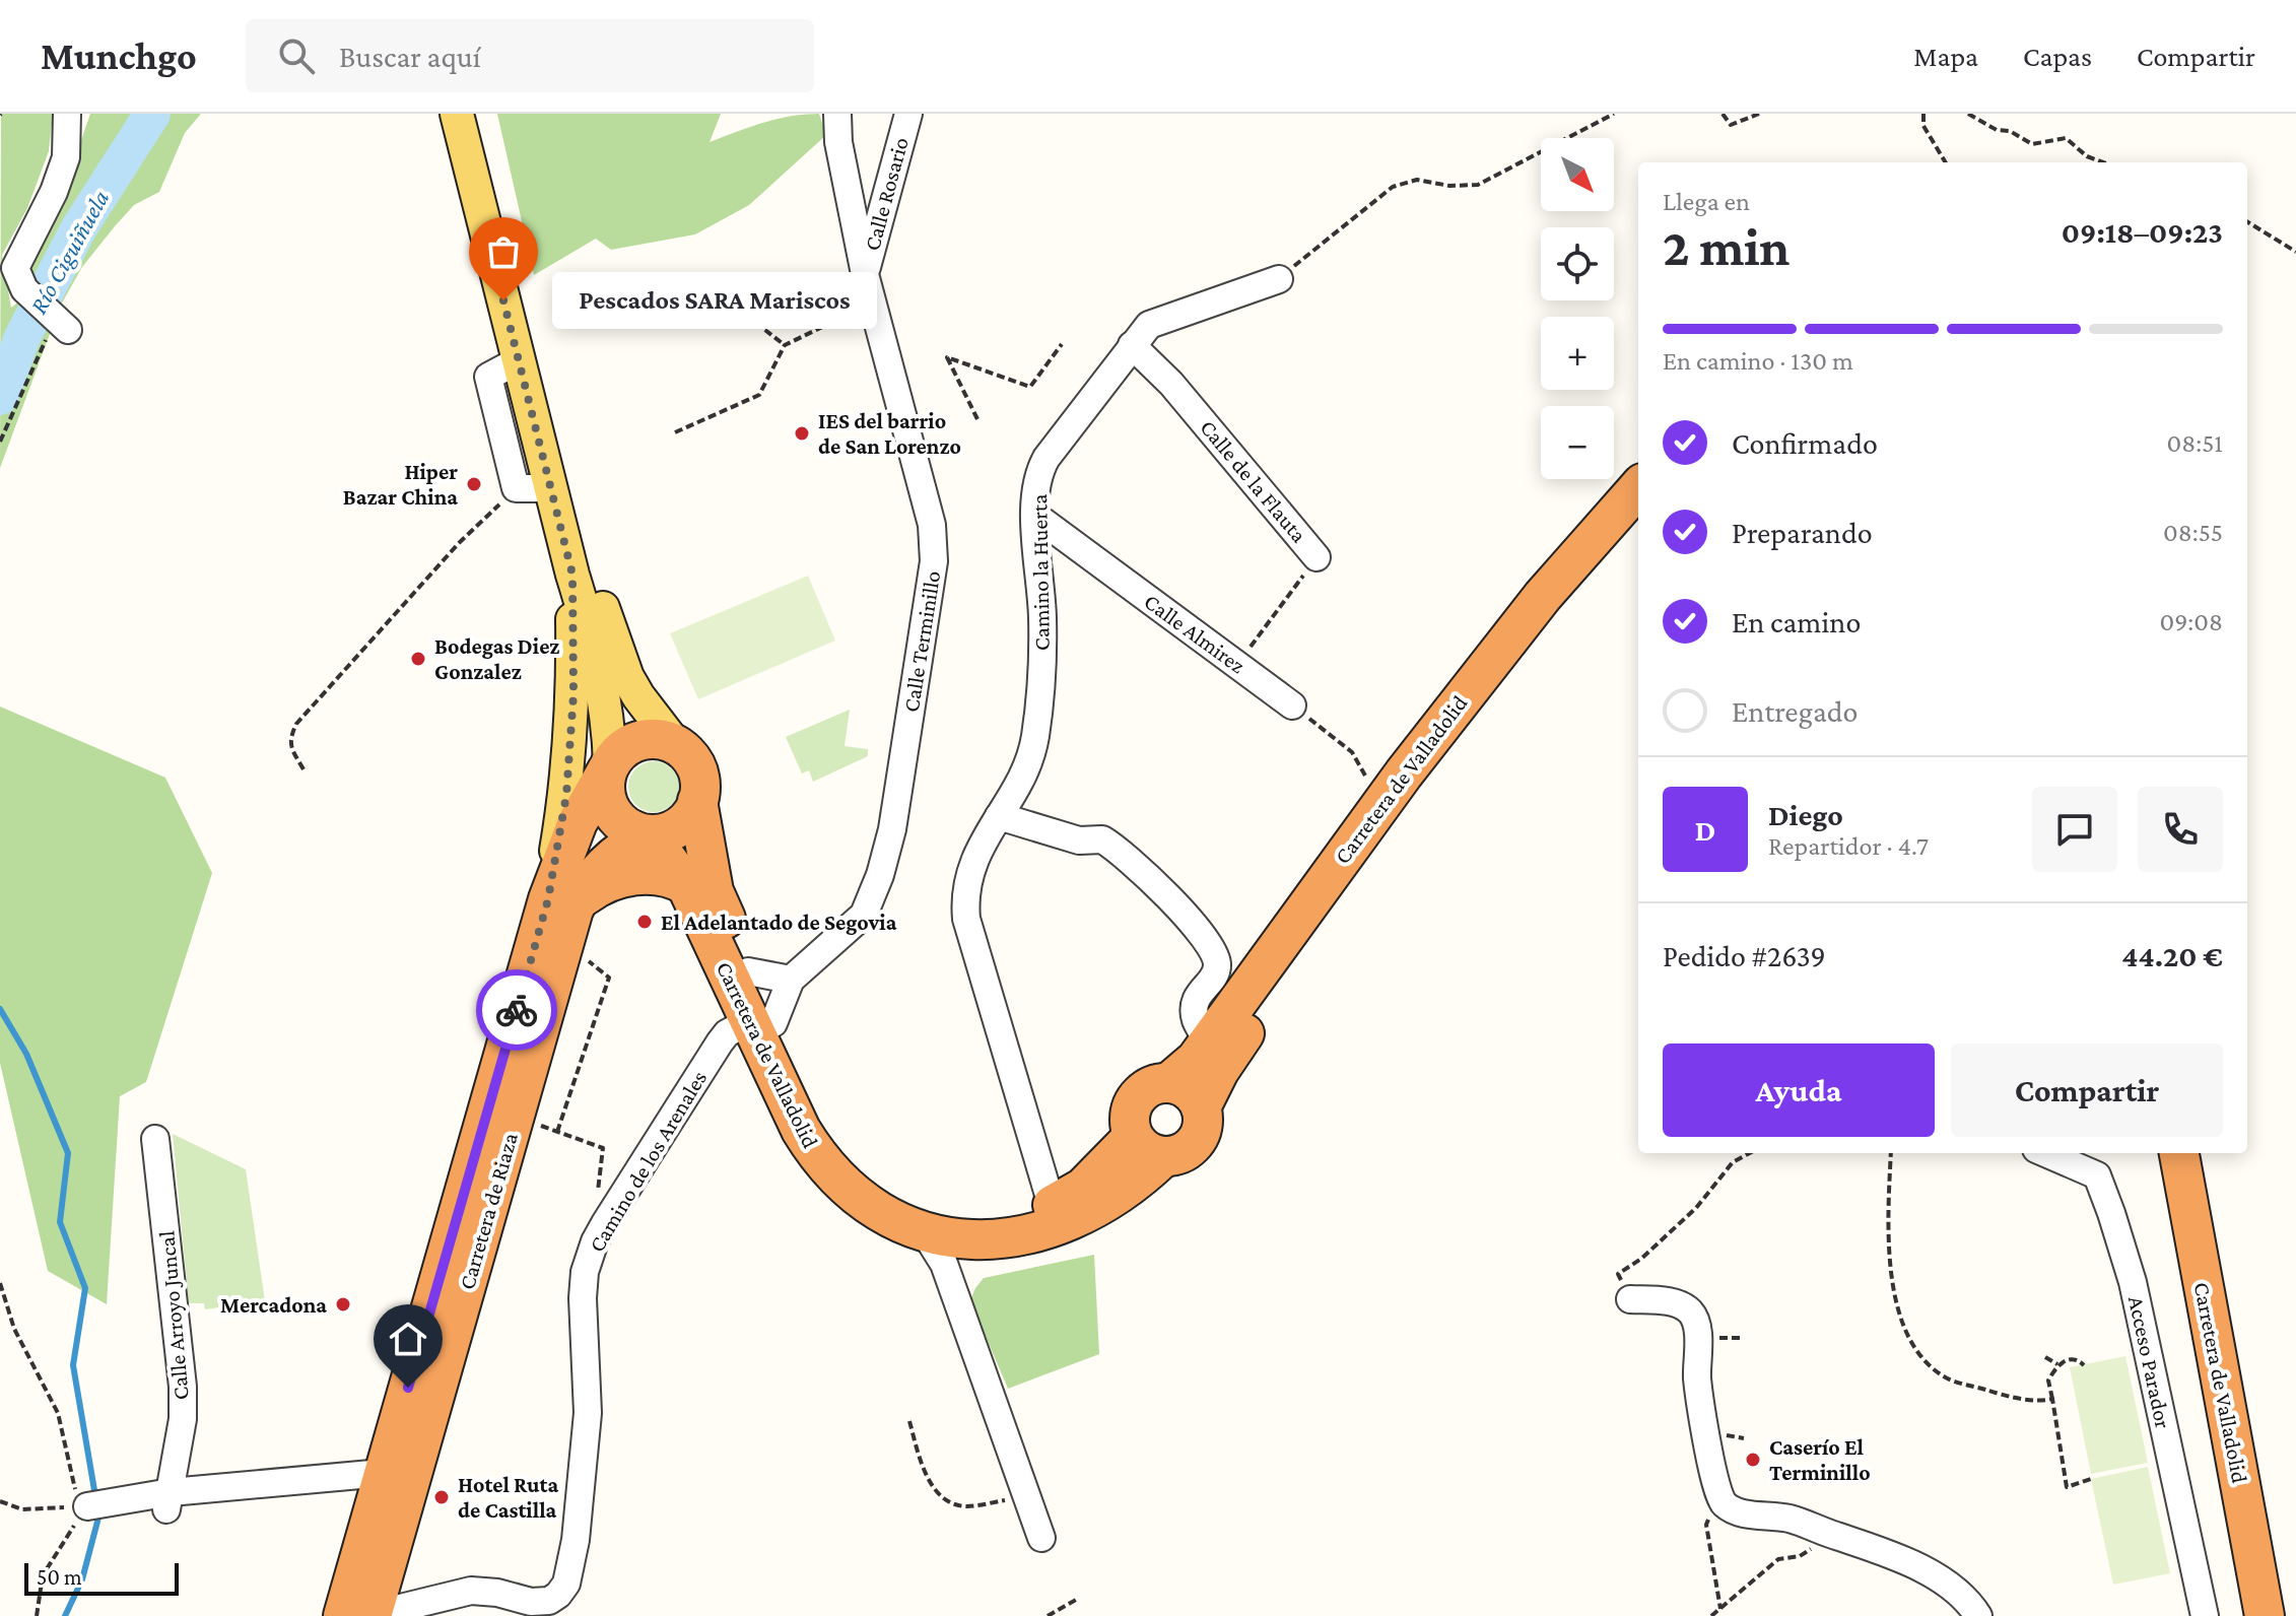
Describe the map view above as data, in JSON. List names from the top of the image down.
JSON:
{
  "streets": {
    "highway": ["Carretera de Valladolid", "Carretera de Riaza"],
    "street": [
      "Calle Rosario",
      "Calle de la Flauta",
      "Camino la Huerta",
      "Calle Almirez",
      "Calle Terminillo",
      "Camino de los Arenales",
      "Calle Arroyo Juncal",
      "Acceso Parador"
    ]
  },
  "crossings": [
    ["Calle Rosario", "Calle Terminillo"],
    ["Calle de la Flauta", "Camino la Huerta"],
    ["Calle de la Flauta", "Calle Almirez"],
    ["Camino la Huerta", "Calle Almirez"],
    ["Camino la Huerta", "Carretera de Valladolid"],
    ["Calle Terminillo", "Carretera de Valladolid"],
    ["Calle Terminillo", "Camino de los Arenales"],
    ["Carretera de Valladolid", "Camino de los Arenales"],
    ["Carretera de Valladolid", "Carretera de Riaza"],
    ["Camino de los Arenales", "Carretera de Riaza"]
  ],
  "water": ["Río Ciguiñuela"],
  "places": [
    "Pescados SARA Mariscos",
    "IES del barrio de San Lorenzo",
    "Hiper Bazar China",
    "Bodegas Diez Gonzalez",
    "El Adelantado de Segovia",
    "Mercadona",
    "Caserío El Terminillo",
    "Hotel Ruta de Castilla"
  ],
  "scale_bar": "50 m",
  "north": "bottom right",
  "page": {
    "header": "Munchgo",
    "search": "Buscar aquí",
    "nav": ["Mapa", "Capas", "Compartir"],
    "map_buttons": ["+", "−"],
    "heading": ["2 min", "Llega en", "09:18–09:23"],
    "panel": [
      "Diego",
      "Repartidor · 4.7",
      "Pedido #2639",
      "44.20 €"
    ],
    "bubble": "Pescados SARA Mariscos",
    "bar": "En camino · 130 m",
    "list": [
      ["Confirmado", "08:51"],
      ["Preparando", "08:55"],
      ["En camino", "09:08"],
      "Entregado"
    ],
    "round": "D",
    "buttons": ["Ayuda", "Compartir"],
    "scale": "50 m"
  }
}
